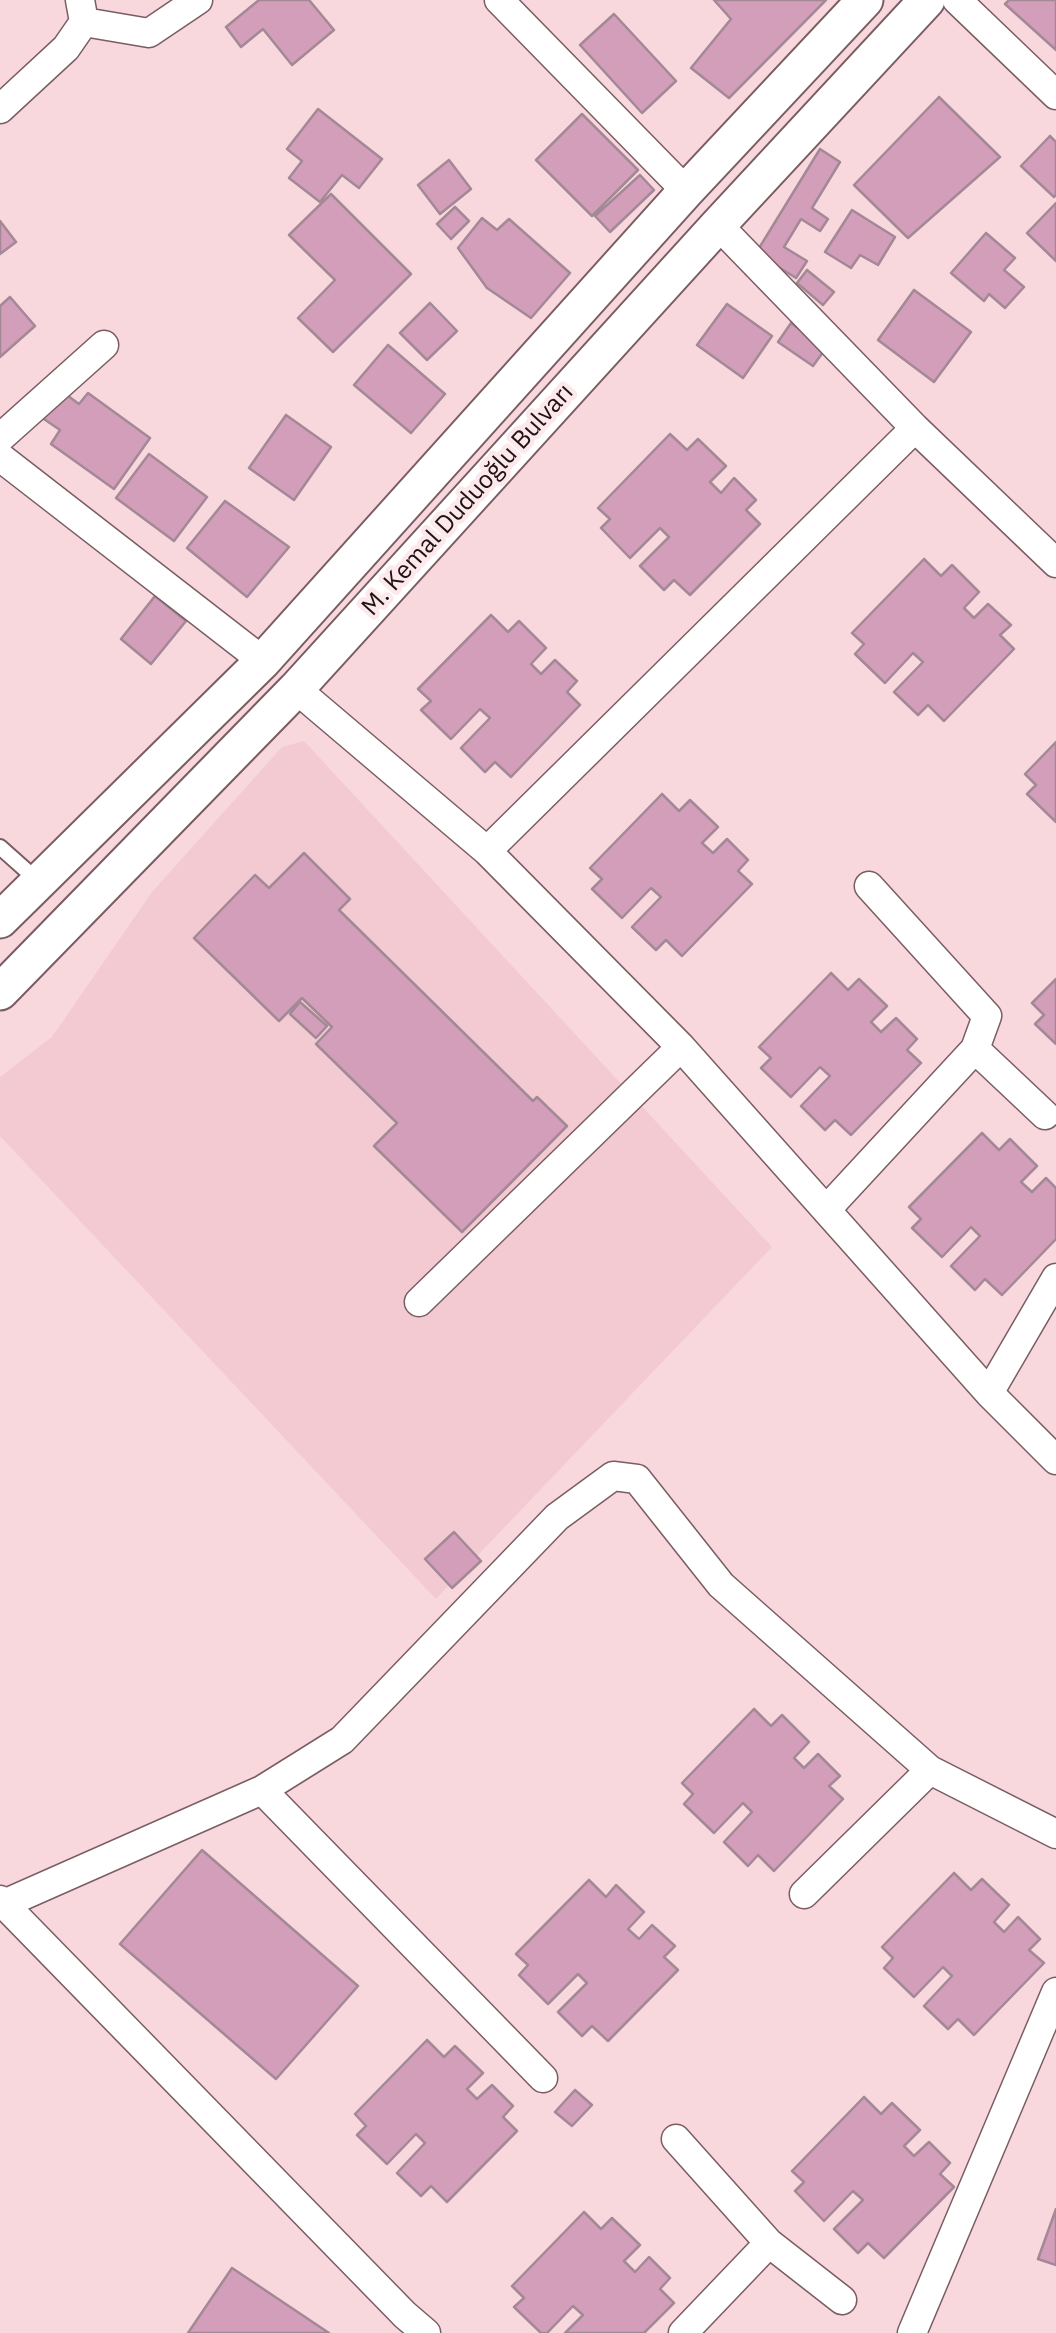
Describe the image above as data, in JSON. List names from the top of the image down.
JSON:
{
  "streets": {
    "street": ["M. Kemal Duduoğlu Bulvarı"]
  }
}
